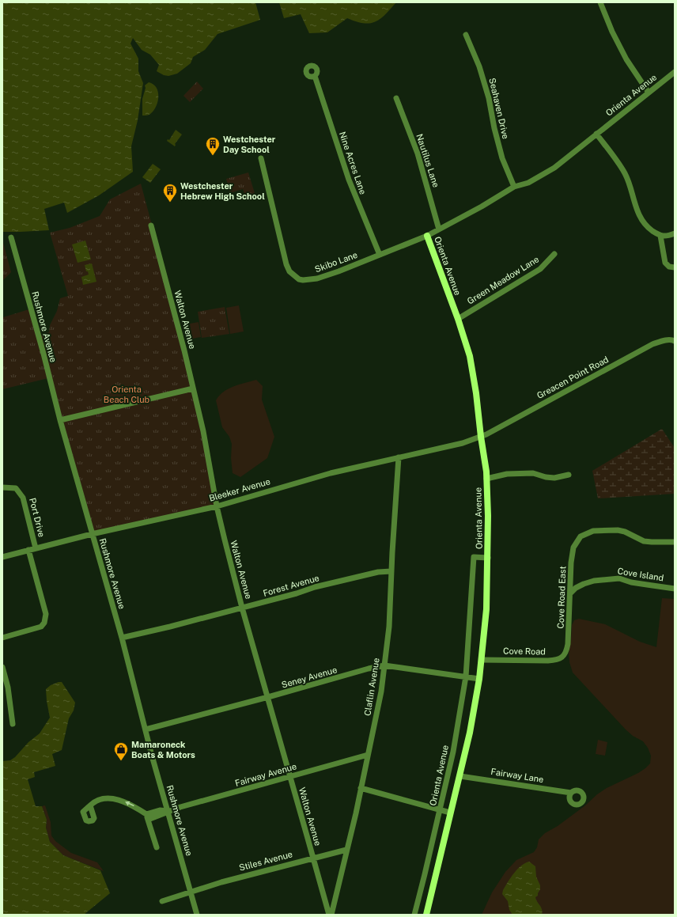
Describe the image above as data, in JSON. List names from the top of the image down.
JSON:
{
  "streets": {
    "street": [
      "Orienta Avenue",
      "Seahaven Drive",
      "Nautilus Lane",
      "Nine Acres Lane",
      "Skibo Lane",
      "Green Meadow Lane",
      "Walton Avenue",
      "Rushmore Avenue",
      "Greacen Point Road",
      "Bleeker Avenue",
      "Port Drive",
      "Cove Island",
      "Forest Avenue",
      "Cove Road East",
      "Cove Road",
      "Seney Avenue",
      "Claflin Avenue",
      "Fairway Avenue",
      "Fairway Lane",
      "Stiles Avenue"
    ]
  },
  "crossings": [
    ["Orienta Avenue", "Seahaven Drive"],
    ["Orienta Avenue", "Nautilus Lane"],
    ["Orienta Avenue", "Skibo Lane"],
    ["Orienta Avenue", "Green Meadow Lane"],
    ["Orienta Avenue", "Greacen Point Road"],
    ["Orienta Avenue", "Bleeker Avenue"],
    ["Orienta Avenue", "Cove Road"],
    ["Orienta Avenue", "Seney Avenue"],
    ["Orienta Avenue", "Fairway Lane"],
    ["Nine Acres Lane", "Skibo Lane"],
    ["Walton Avenue", "Bleeker Avenue"],
    ["Walton Avenue", "Forest Avenue"],
    ["Walton Avenue", "Seney Avenue"],
    ["Walton Avenue", "Fairway Avenue"],
    ["Walton Avenue", "Stiles Avenue"],
    ["Rushmore Avenue", "Bleeker Avenue"],
    ["Rushmore Avenue", "Forest Avenue"],
    ["Rushmore Avenue", "Seney Avenue"],
    ["Rushmore Avenue", "Fairway Avenue"],
    ["Rushmore Avenue", "Stiles Avenue"],
    ["Greacen Point Road", "Bleeker Avenue"],
    ["Bleeker Avenue", "Port Drive"],
    ["Bleeker Avenue", "Claflin Avenue"],
    ["Cove Island", "Cove Road East"],
    ["Forest Avenue", "Claflin Avenue"],
    ["Cove Road East", "Cove Road"],
    ["Seney Avenue", "Claflin Avenue"],
    ["Claflin Avenue", "Fairway Avenue"],
    ["Claflin Avenue", "Stiles Avenue"]
  ],
  "parks": ["Orienta Beach Club"],
  "places": {
    "building": ["Westchester Day School", "Westchester Hebrew High School"],
    "shop": ["Mamaroneck Boats & Motors"]
  }
}
